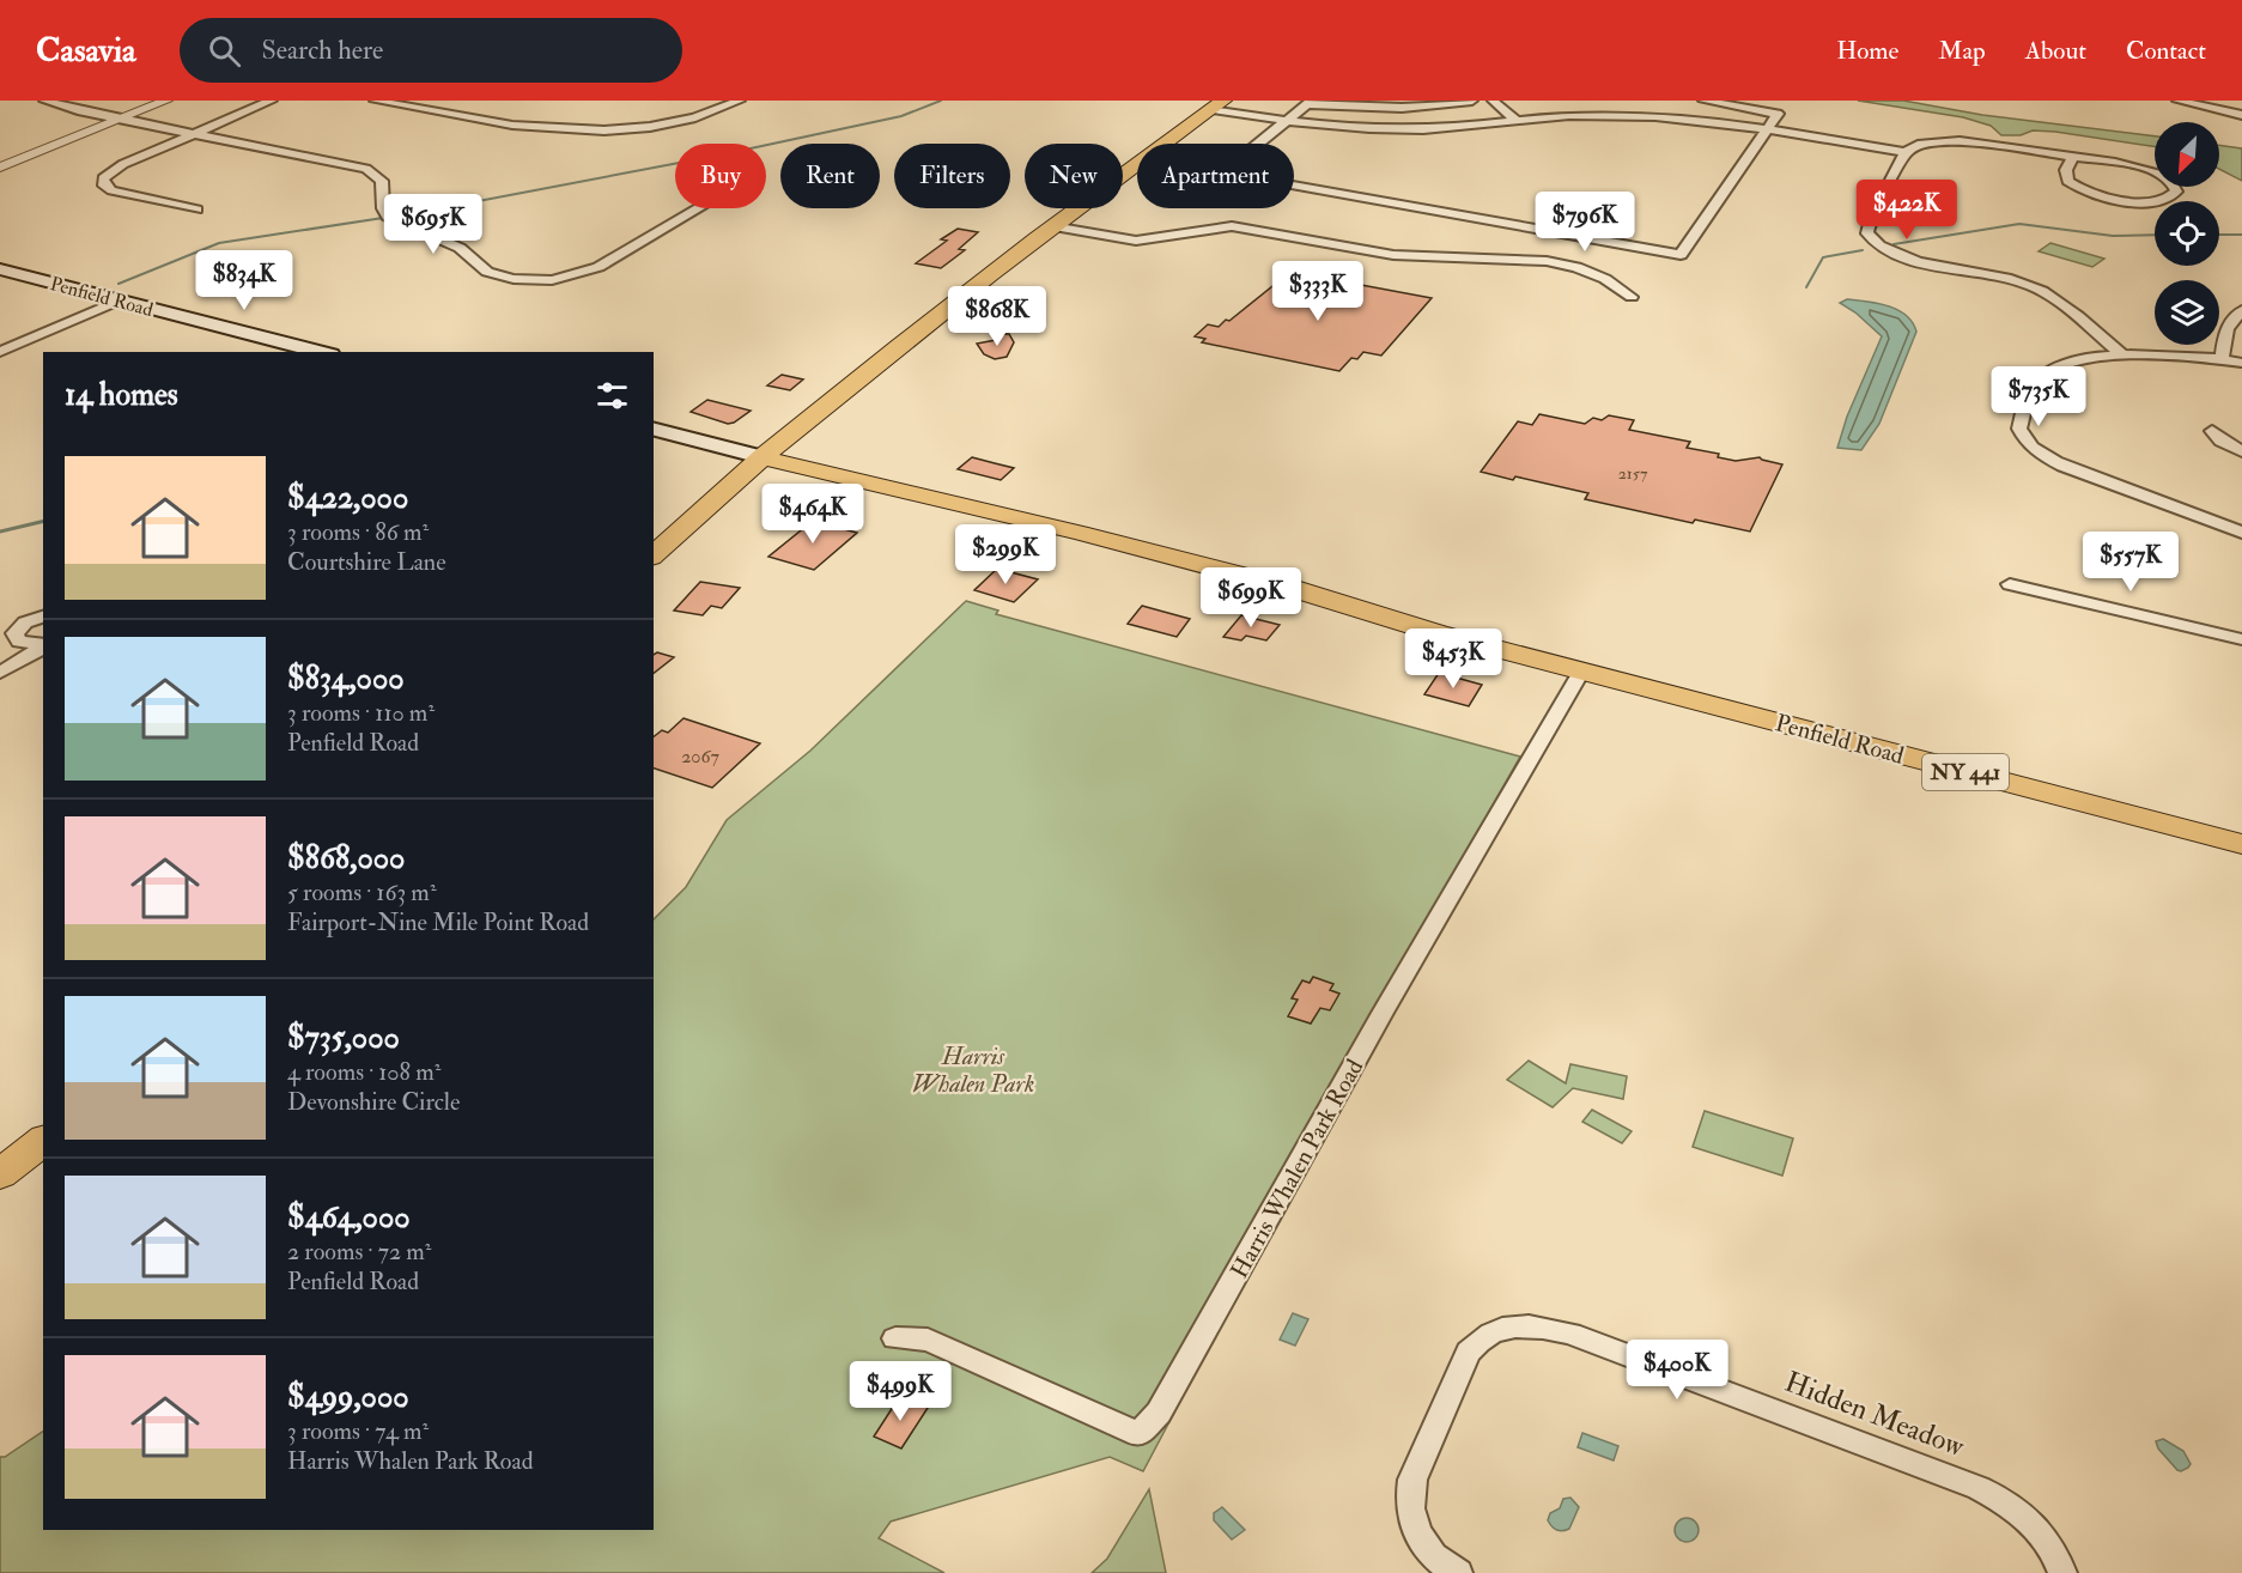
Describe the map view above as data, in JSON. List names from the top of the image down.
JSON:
{
  "streets": {
    "main road": ["Penfield Road", "NY 441"],
    "street": ["Harris Whalen Park Road", "Hidden Meadow"]
  },
  "crossings": [
    ["Penfield Road", "Harris Whalen Park Road"]
  ],
  "parks": ["Harris Whalen Park"],
  "house_numbers": ["2157", "2067"],
  "north": "bottom left",
  "page": {
    "header": "Casavia",
    "search": "Search here",
    "nav": [
      "Home",
      "Map",
      "About",
      "Contact"
    ],
    "chip": [
      "Buy",
      "Rent",
      "Filters",
      "New",
      "Apartment"
    ],
    "price": [
      "$422K",
      "$796K",
      "$695K",
      "$834K",
      "$333K",
      "$868K",
      "$735K",
      "$464K",
      "$299K",
      "$557K",
      "$699K",
      "$453K",
      "$400K",
      "$499K"
    ],
    "heading": "14 homes",
    "list": [
      {
        "name": "$422,000",
        "note": "3 rooms · 86 m² · Courtshire Lane"
      },
      {
        "name": "$834,000",
        "note": "3 rooms · 110 m² · Penfield Road"
      },
      {
        "name": "$868,000",
        "note": "5 rooms · 163 m² · Fairport-Nine Mile Point Road"
      },
      {
        "name": "$735,000",
        "note": "4 rooms · 108 m² · Devonshire Circle"
      },
      {
        "name": "$464,000",
        "note": "2 rooms · 72 m² · Penfield Road"
      },
      {
        "name": "$499,000",
        "note": "3 rooms · 74 m² · Harris Whalen Park Road"
      }
    ]
  }
}
